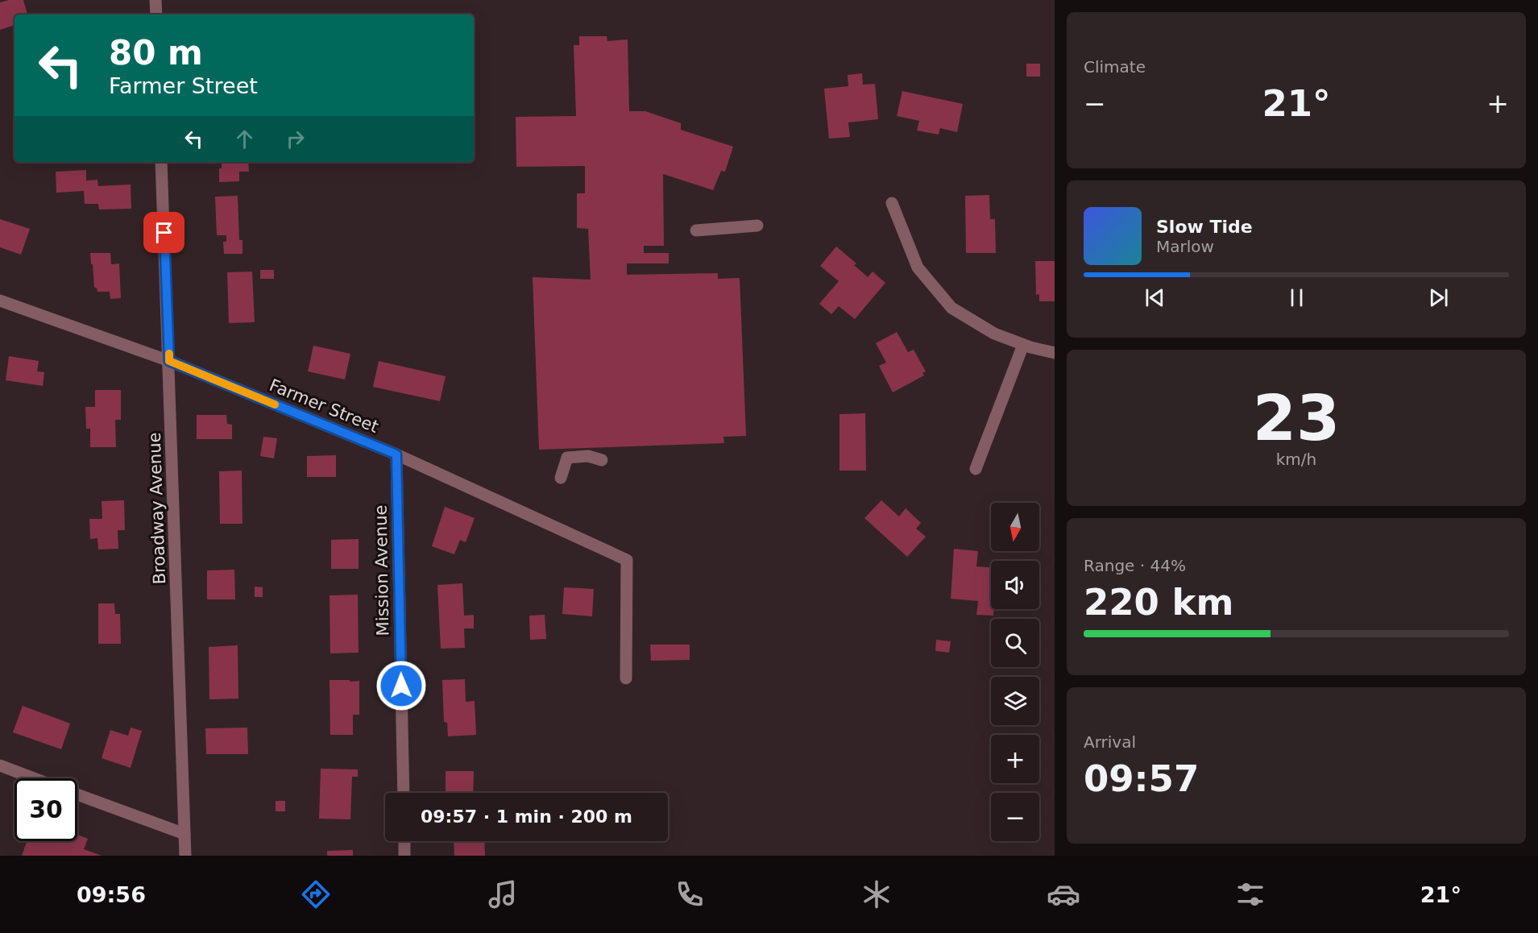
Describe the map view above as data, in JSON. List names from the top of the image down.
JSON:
{
  "streets": {
    "street": ["Farmer Street", "Broadway Avenue", "Mission Avenue"]
  },
  "crossings": [
    ["Farmer Street", "Broadway Avenue"],
    ["Farmer Street", "Mission Avenue"]
  ],
  "north": "bottom",
  "page": {
    "tile": [
      "Climate",
      ["23", "km/h"],
      ["Range · 44%", "220 km"],
      ["Arrival", "09:57"]
    ],
    "turn": ["80 m", "Farmer Street"],
    "heat": ["−", "21°", "+"],
    "song": ["Slow Tide", "Marlow"],
    "map_buttons": ["+", "−"],
    "limit": "30",
    "trip": "09:57 · 1 min · 200 m",
    "tabs": ["09:56", "21°"]
  }
}
